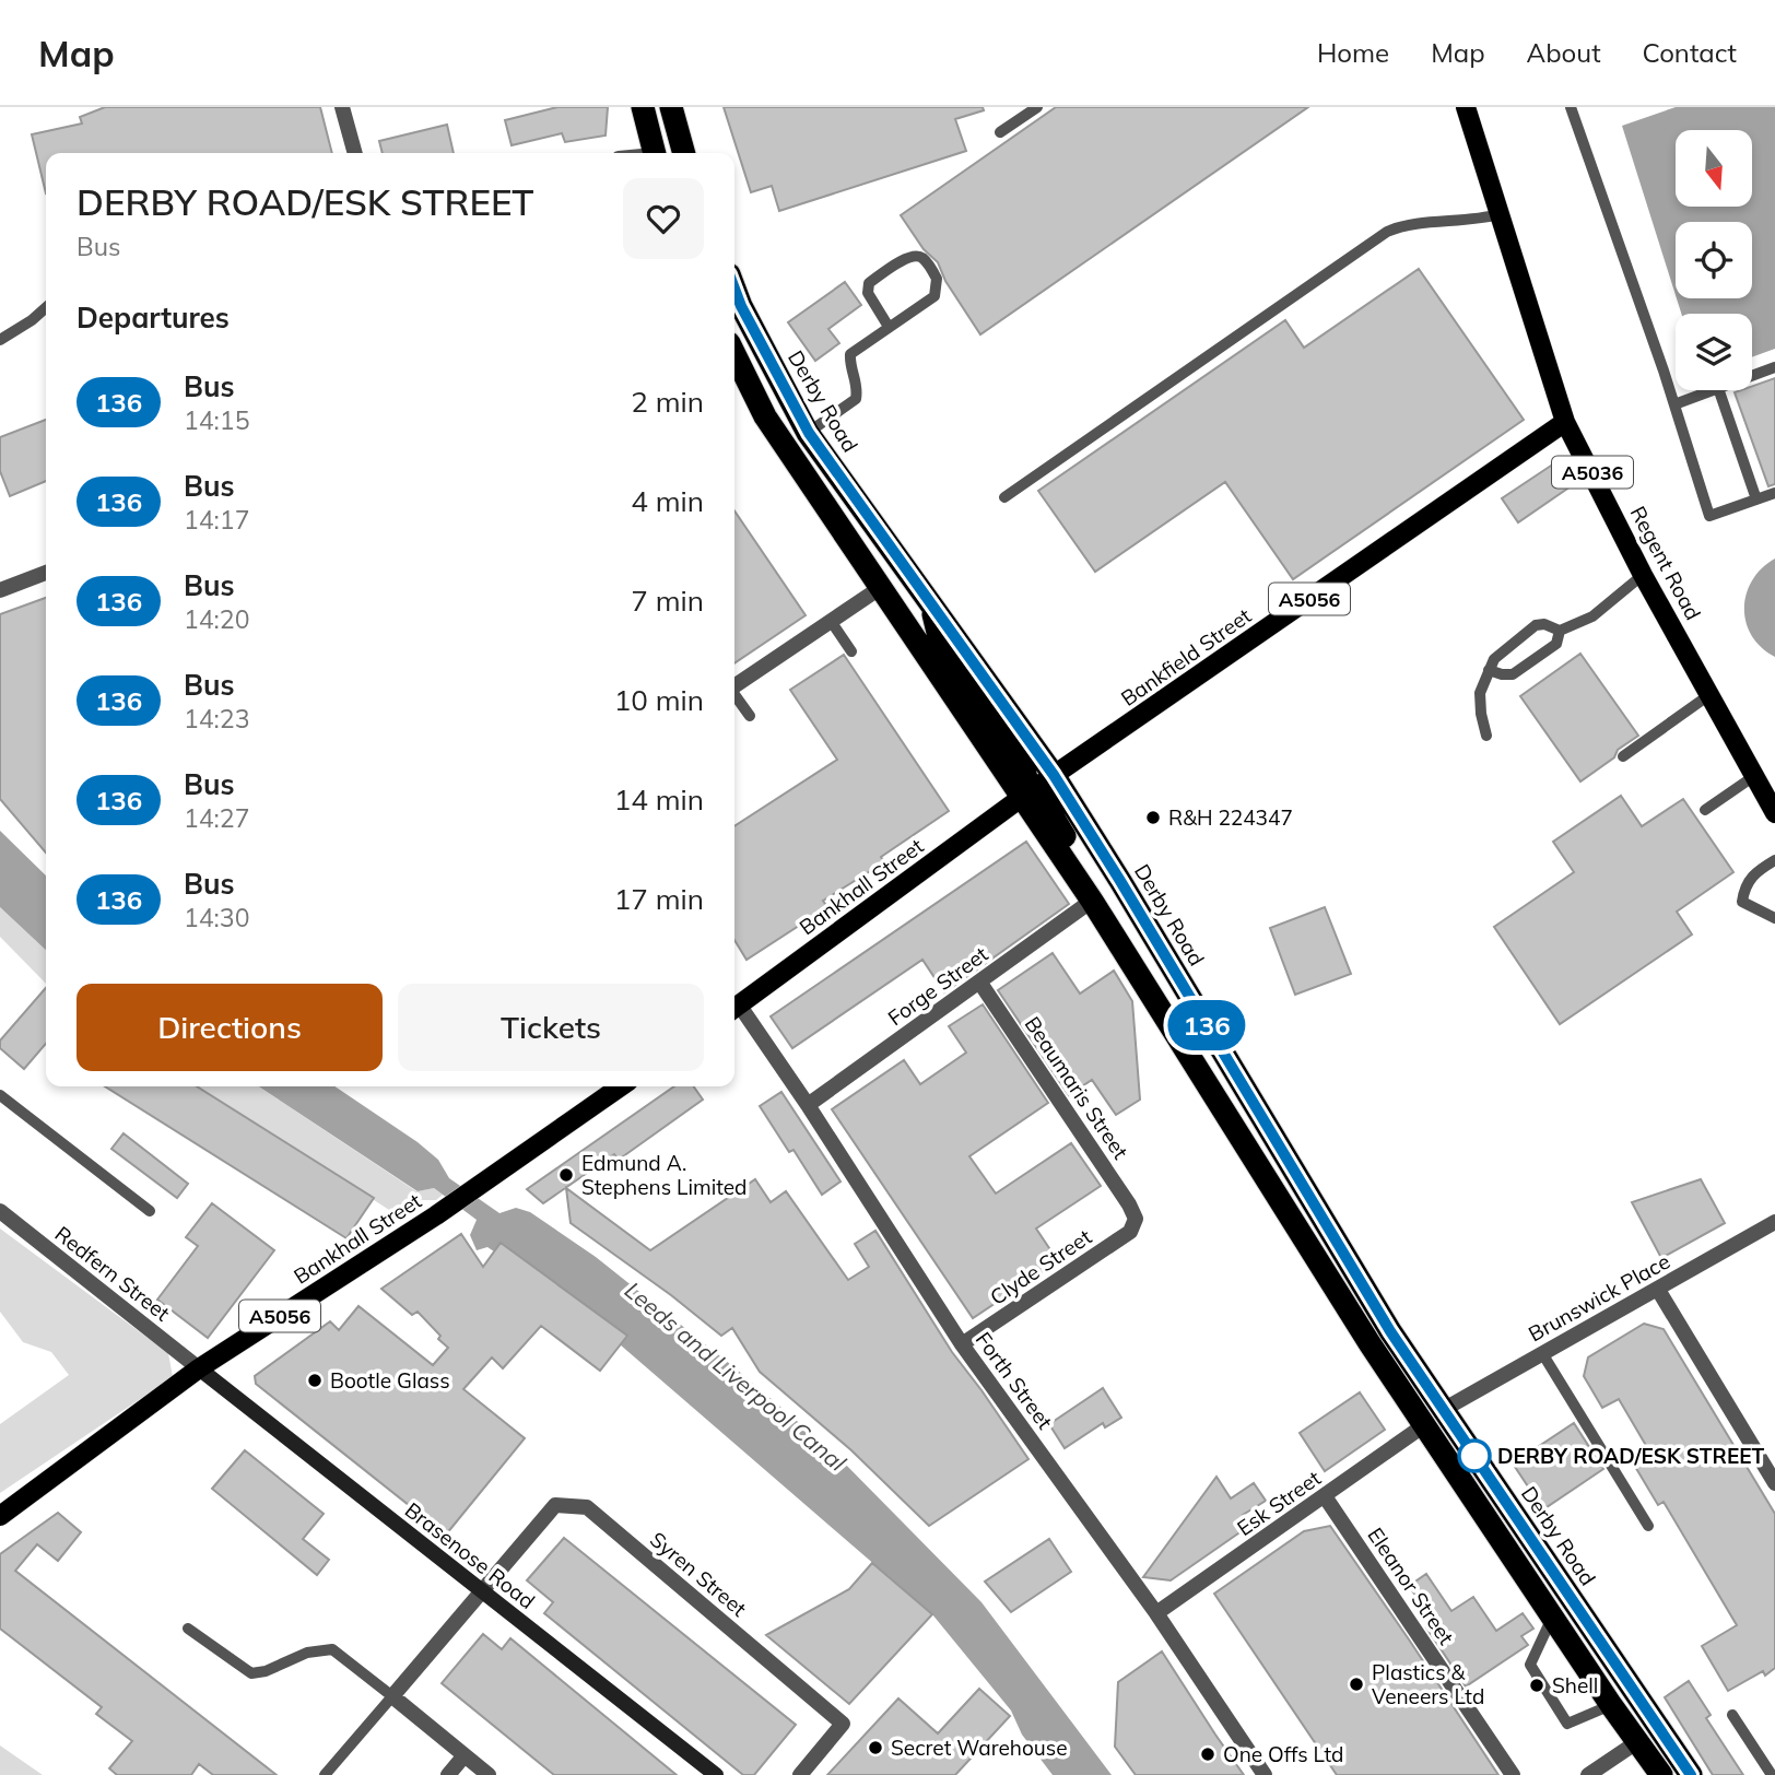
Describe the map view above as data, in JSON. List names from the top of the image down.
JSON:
{
  "streets": {
    "highway": ["Derby Road"],
    "main road": [
      "A5036",
      "Regent Road",
      "A5056",
      "Bankfield Street",
      "Bankhall Street",
      "Brasenose Road"
    ],
    "street": [
      "Forge Street",
      "Beaumaris Street",
      "Clyde Street",
      "Redfern Street",
      "Brunswick Place",
      "Forth Street",
      "Esk Street",
      "Syren Street",
      "Eleanor Street"
    ]
  },
  "crossings": [
    ["Derby Road", "Bankfield Street"],
    ["Derby Road", "Brunswick Place"],
    ["Regent Road", "Bankfield Street"],
    ["Bankfield Street", "Bankhall Street"],
    ["Bankhall Street", "Redfern Street"],
    ["Bankhall Street", "Brasenose Road"],
    ["Forge Street", "Beaumaris Street"],
    ["Forge Street", "Forth Street"],
    ["Beaumaris Street", "Clyde Street"],
    ["Clyde Street", "Forth Street"],
    ["Redfern Street", "Brasenose Road"],
    ["Forth Street", "Esk Street"],
    ["Esk Street", "Eleanor Street"],
    ["Brasenose Road", "Syren Street"]
  ],
  "water": ["Leeds and Liverpool Canal"],
  "places": [
    "R&H 224347",
    "Edmund A. Stephens Limited",
    "Bootle Glass",
    "DERBY ROAD/ESK STREET",
    "Plastics & Veneers Ltd",
    "Shell",
    "Secret Warehouse",
    "One Offs Ltd"
  ],
  "lines": ["bus line 136"],
  "north": "bottom",
  "page": {
    "header": "Map",
    "nav": [
      "Home",
      "Map",
      "About",
      "Contact"
    ],
    "on_map": "136",
    "heading": [
      ["DERBY ROAD/ESK STREET", "Bus"],
      "Departures"
    ],
    "list": [
      {
        "mark": "136",
        "name": "Bus",
        "note": "14:15",
        "value": "2 min"
      },
      {
        "mark": "136",
        "name": "Bus",
        "note": "14:17",
        "value": "4 min"
      },
      {
        "mark": "136",
        "name": "Bus",
        "note": "14:20",
        "value": "7 min"
      },
      {
        "mark": "136",
        "name": "Bus",
        "note": "14:23",
        "value": "10 min"
      },
      {
        "mark": "136",
        "name": "Bus",
        "note": "14:27",
        "value": "14 min"
      },
      {
        "mark": "136",
        "name": "Bus",
        "note": "14:30",
        "value": "17 min"
      }
    ],
    "buttons": ["Directions", "Tickets"]
  }
}
